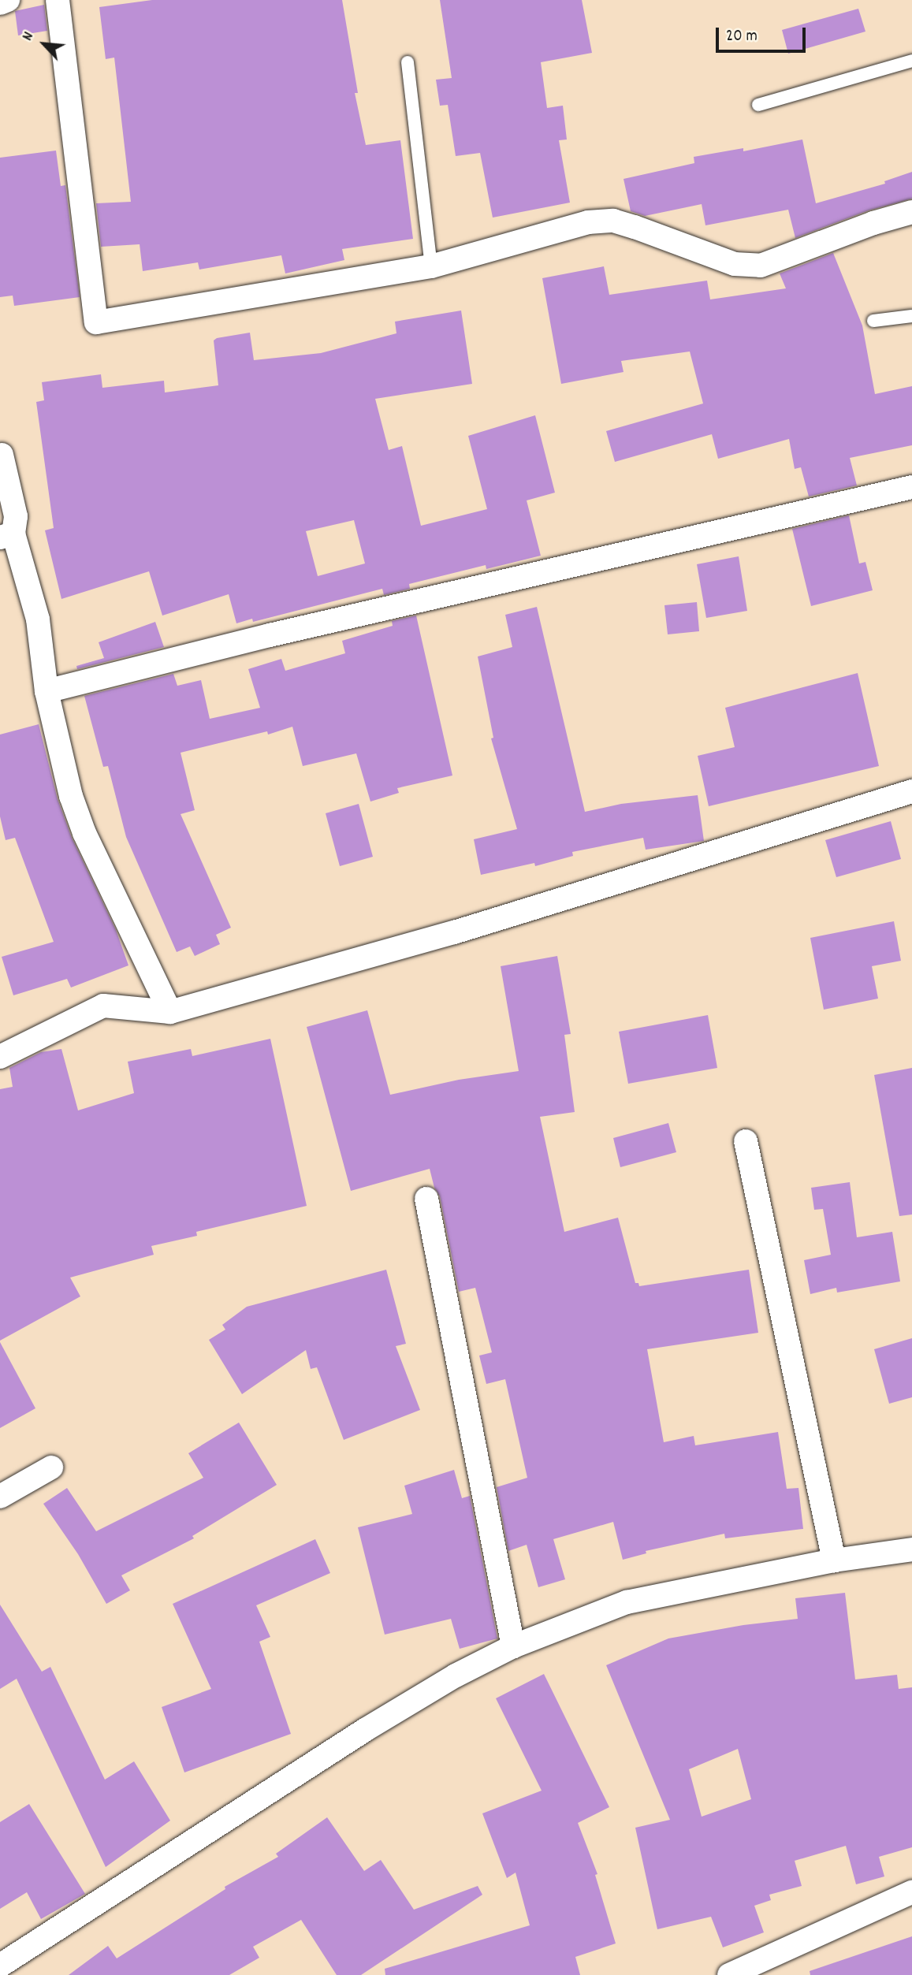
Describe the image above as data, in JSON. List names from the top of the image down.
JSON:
{
  "scale_bar": "20 m",
  "north": "top left"
}
